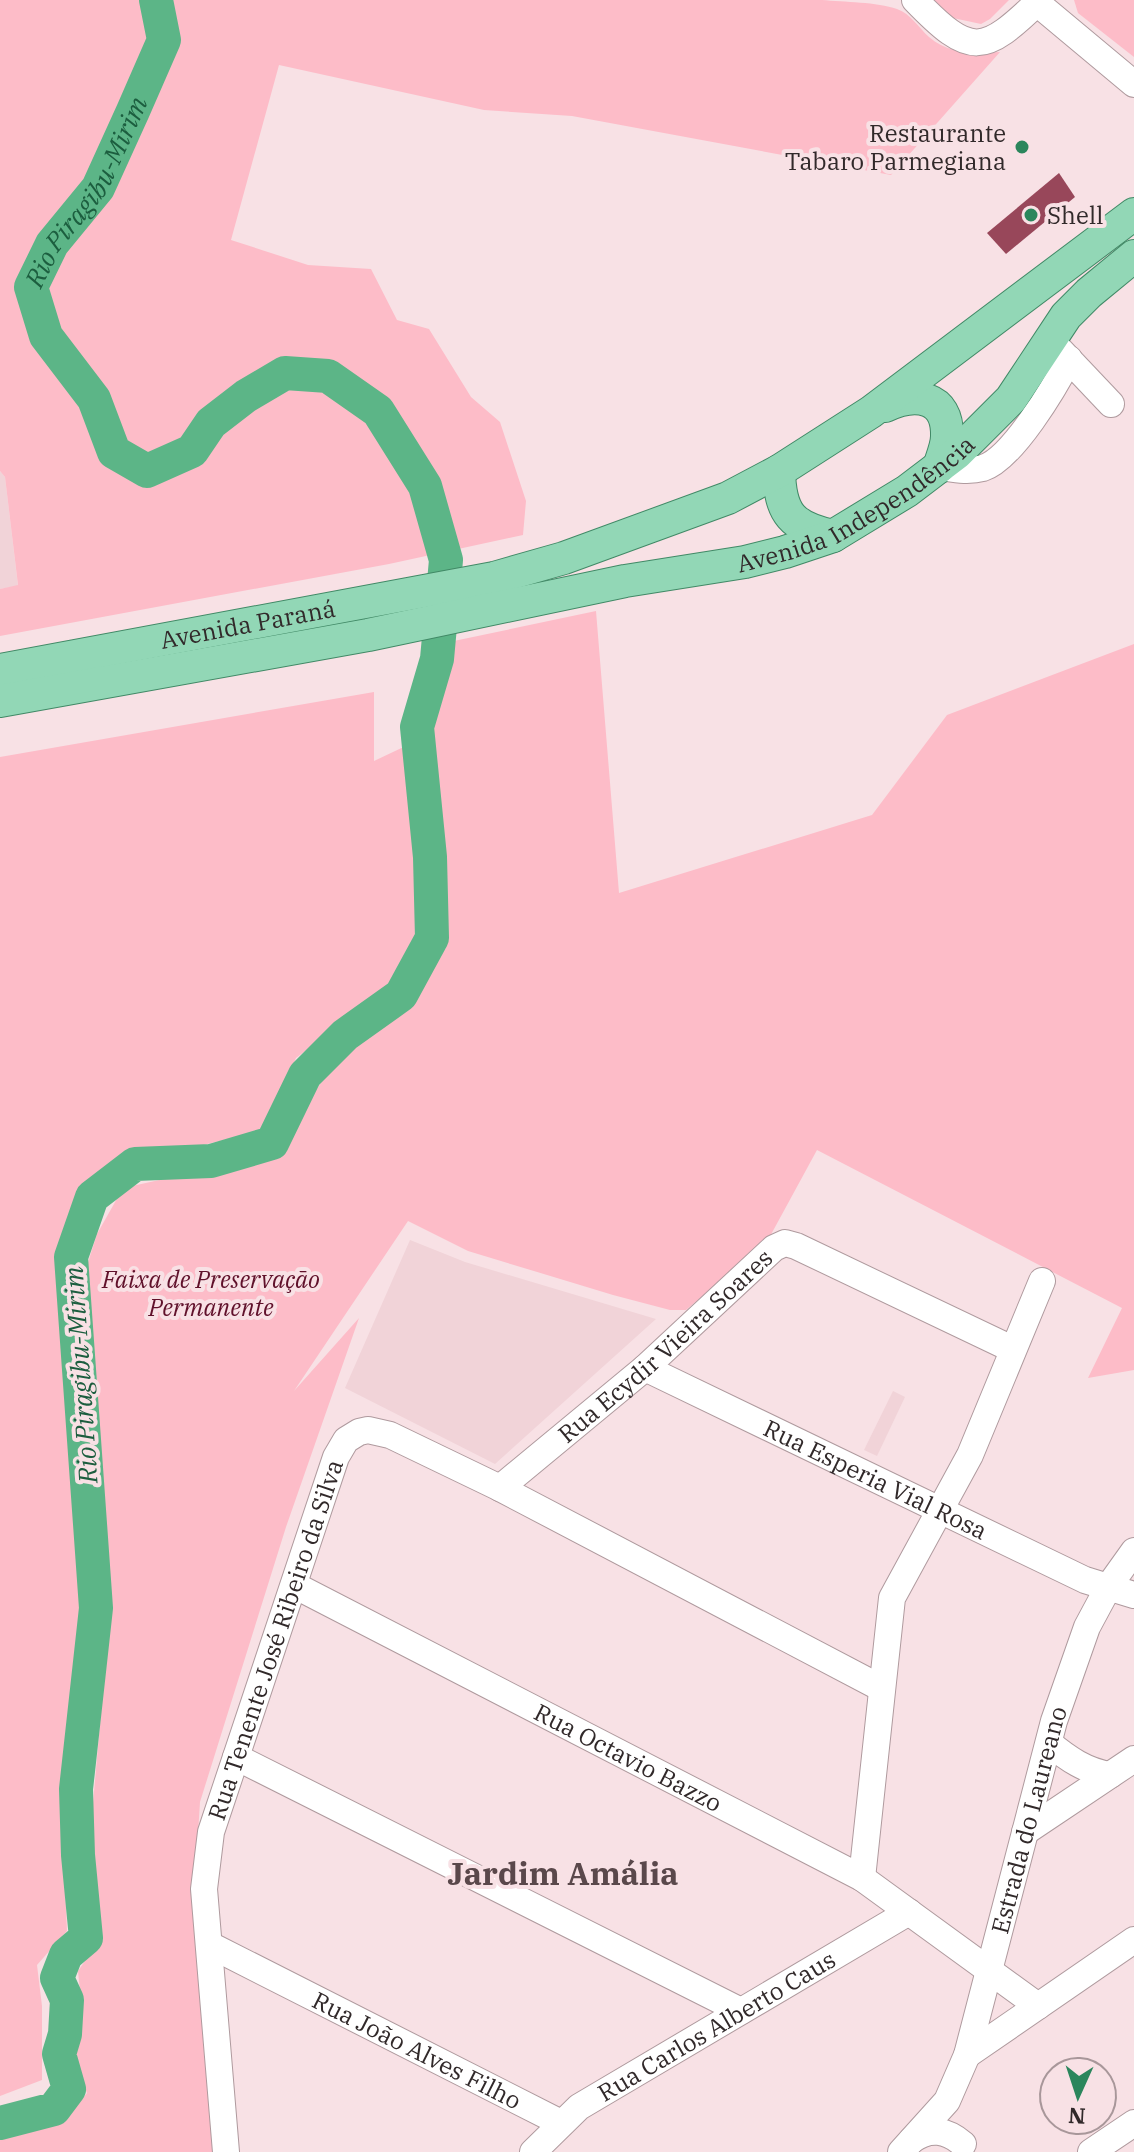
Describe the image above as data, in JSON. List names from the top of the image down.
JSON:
{
  "streets": {
    "main road": ["Avenida Independência", "Avenida Paraná"],
    "street": [
      "Rua Ecydir Vieira Soares",
      "Rua Esperia Vial Rosa",
      "Rua Tenente José Ribeiro da Silva",
      "Rua Octavio Bazzo",
      "Estrada do Laureano",
      "Rua Carlos Alberto Caus",
      "Rua João Alves Filho"
    ]
  },
  "crossings": [
    ["Avenida Independência", "Avenida Paraná"],
    ["Rua Ecydir Vieira Soares", "Rua Esperia Vial Rosa"],
    ["Rua Ecydir Vieira Soares", "Rua Tenente José Ribeiro da Silva"],
    ["Rua Esperia Vial Rosa", "Estrada do Laureano"],
    ["Rua Tenente José Ribeiro da Silva", "Rua Octavio Bazzo"],
    ["Rua Tenente José Ribeiro da Silva", "Rua João Alves Filho"],
    ["Rua Octavio Bazzo", "Estrada do Laureano"],
    ["Rua Octavio Bazzo", "Rua Carlos Alberto Caus"],
    ["Rua Carlos Alberto Caus", "Rua João Alves Filho"]
  ],
  "districts": ["Jardim Amália"],
  "water": ["Rio Piragibu-Mirim"],
  "parks": ["Faixa de Preservação Permanente"],
  "places": ["Restaurante Tabaro Parmegiana", "Shell"],
  "north": "bottom"
}
